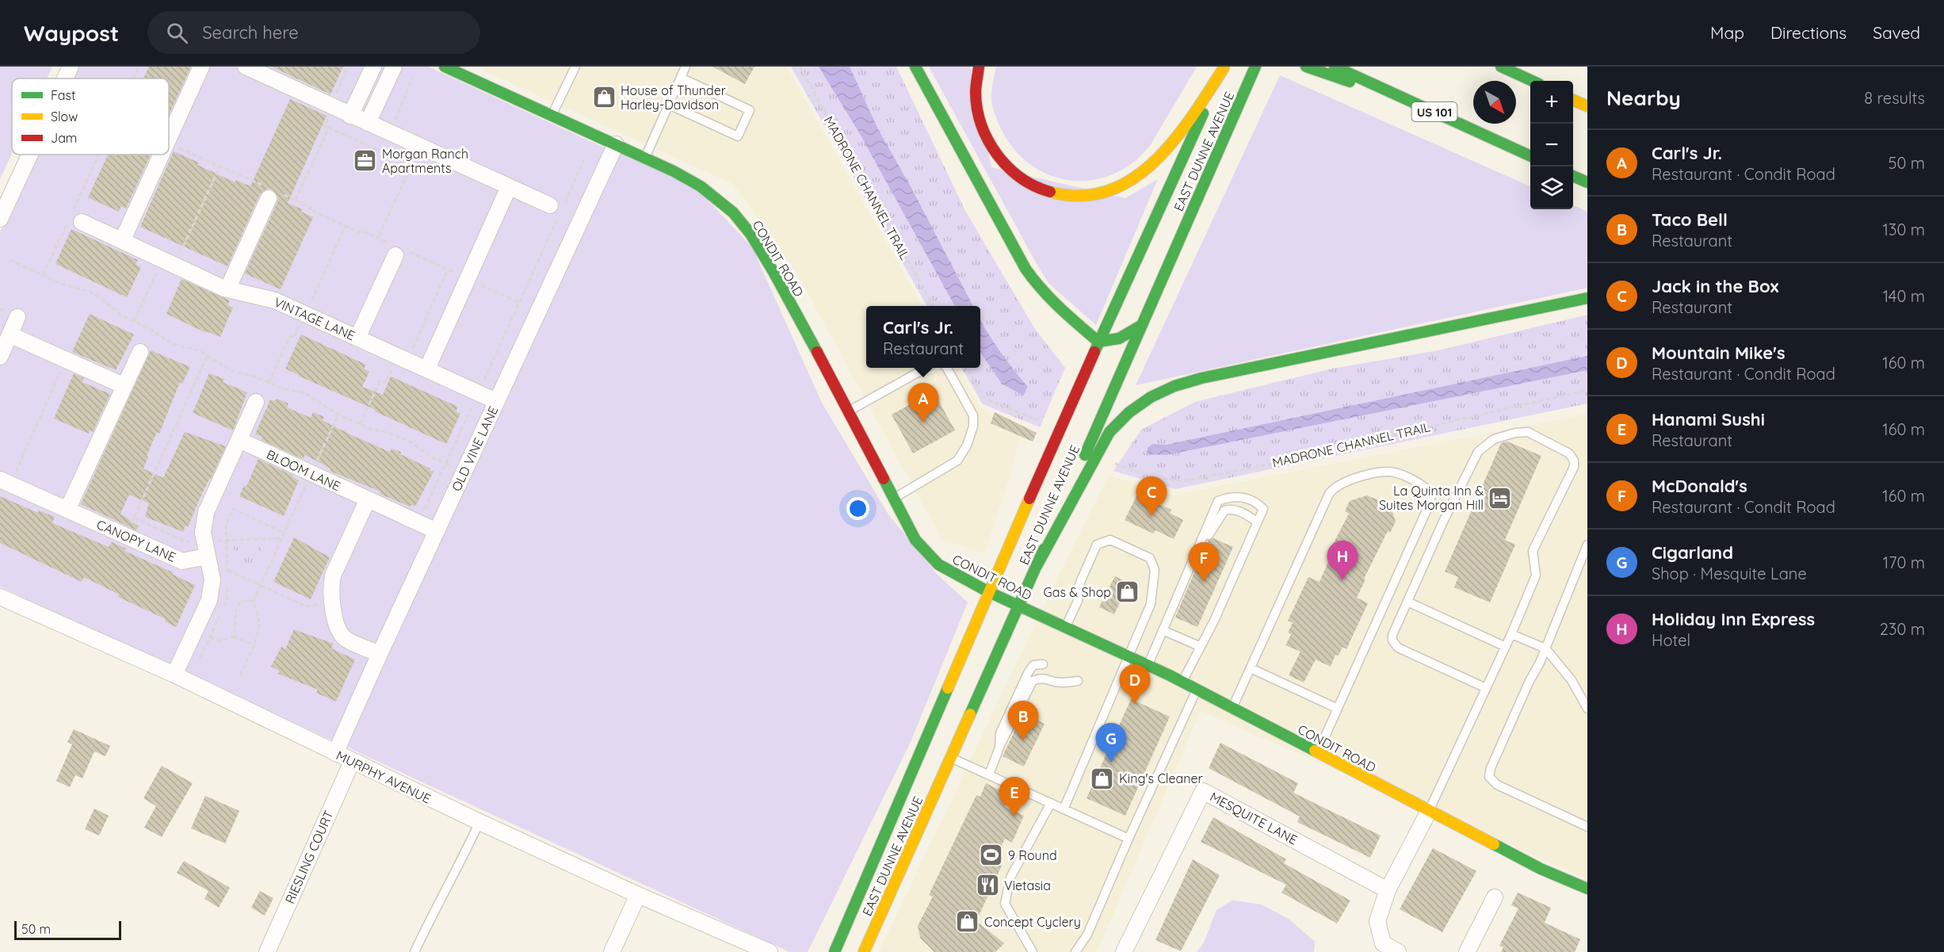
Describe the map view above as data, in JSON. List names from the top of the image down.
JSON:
{
  "streets": {
    "main road": ["US 101", "EAST DUNNE AVENUE", "CONDIT ROAD"],
    "street": [
      "VINTAGE LANE",
      "OLD VINE LANE",
      "BLOOM LANE",
      "CANOPY LANE",
      "MURPHY AVENUE",
      "MESQUITE LANE",
      "RIESLING COURT"
    ],
    "path": ["MADRONE CHANNEL TRAIL"]
  },
  "crossings": [
    ["EAST DUNNE AVENUE", "CONDIT ROAD"],
    ["CONDIT ROAD", "OLD VINE LANE"],
    ["VINTAGE LANE", "OLD VINE LANE"],
    ["OLD VINE LANE", "BLOOM LANE"],
    ["OLD VINE LANE", "MURPHY AVENUE"],
    ["MURPHY AVENUE", "RIESLING COURT"]
  ],
  "places": {
    "shop": [
      "House of Thunder Harley-Davidson",
      "Gas & Shop",
      "King's Cleaner",
      "Concept Cyclery"
    ],
    "office": ["Morgan Ranch Apartments"],
    "hotel": ["La Quinta Inn & Suites Morgan Hill"],
    "sports": ["9 Round"],
    "restaurant": ["Vietasia"]
  },
  "legend": ["Fast", "Slow", "Jam"],
  "scale_bar": "50 m",
  "north": "bottom right",
  "page": {
    "header": "Waypost",
    "search": "Search here",
    "nav": ["Map", "Directions", "Saved"],
    "heading": ["Nearby", "8 results"],
    "map_buttons": ["+", "−"],
    "list": [
      {
        "mark": "A",
        "name": "Carl's Jr.",
        "note": "Restaurant · Condit Road",
        "value": "50 m"
      },
      {
        "mark": "B",
        "name": "Taco Bell",
        "note": "Restaurant",
        "value": "130 m"
      },
      {
        "mark": "C",
        "name": "Jack in the Box",
        "note": "Restaurant",
        "value": "140 m"
      },
      {
        "mark": "D",
        "name": "Mountain Mike's",
        "note": "Restaurant · Condit Road",
        "value": "160 m"
      },
      {
        "mark": "E",
        "name": "Hanami Sushi",
        "note": "Restaurant",
        "value": "160 m"
      },
      {
        "mark": "F",
        "name": "McDonald's",
        "note": "Restaurant · Condit Road",
        "value": "160 m"
      },
      {
        "mark": "G",
        "name": "Cigarland",
        "note": "Shop · Mesquite Lane",
        "value": "170 m"
      },
      {
        "mark": "H",
        "name": "Holiday Inn Express",
        "note": "Hotel",
        "value": "230 m"
      }
    ],
    "popup": ["Carl's Jr.", "Restaurant"],
    "pins": [
      "A",
      "C",
      "H",
      "F",
      "D",
      "B",
      "G",
      "E"
    ],
    "scale": "50 m"
  }
}
